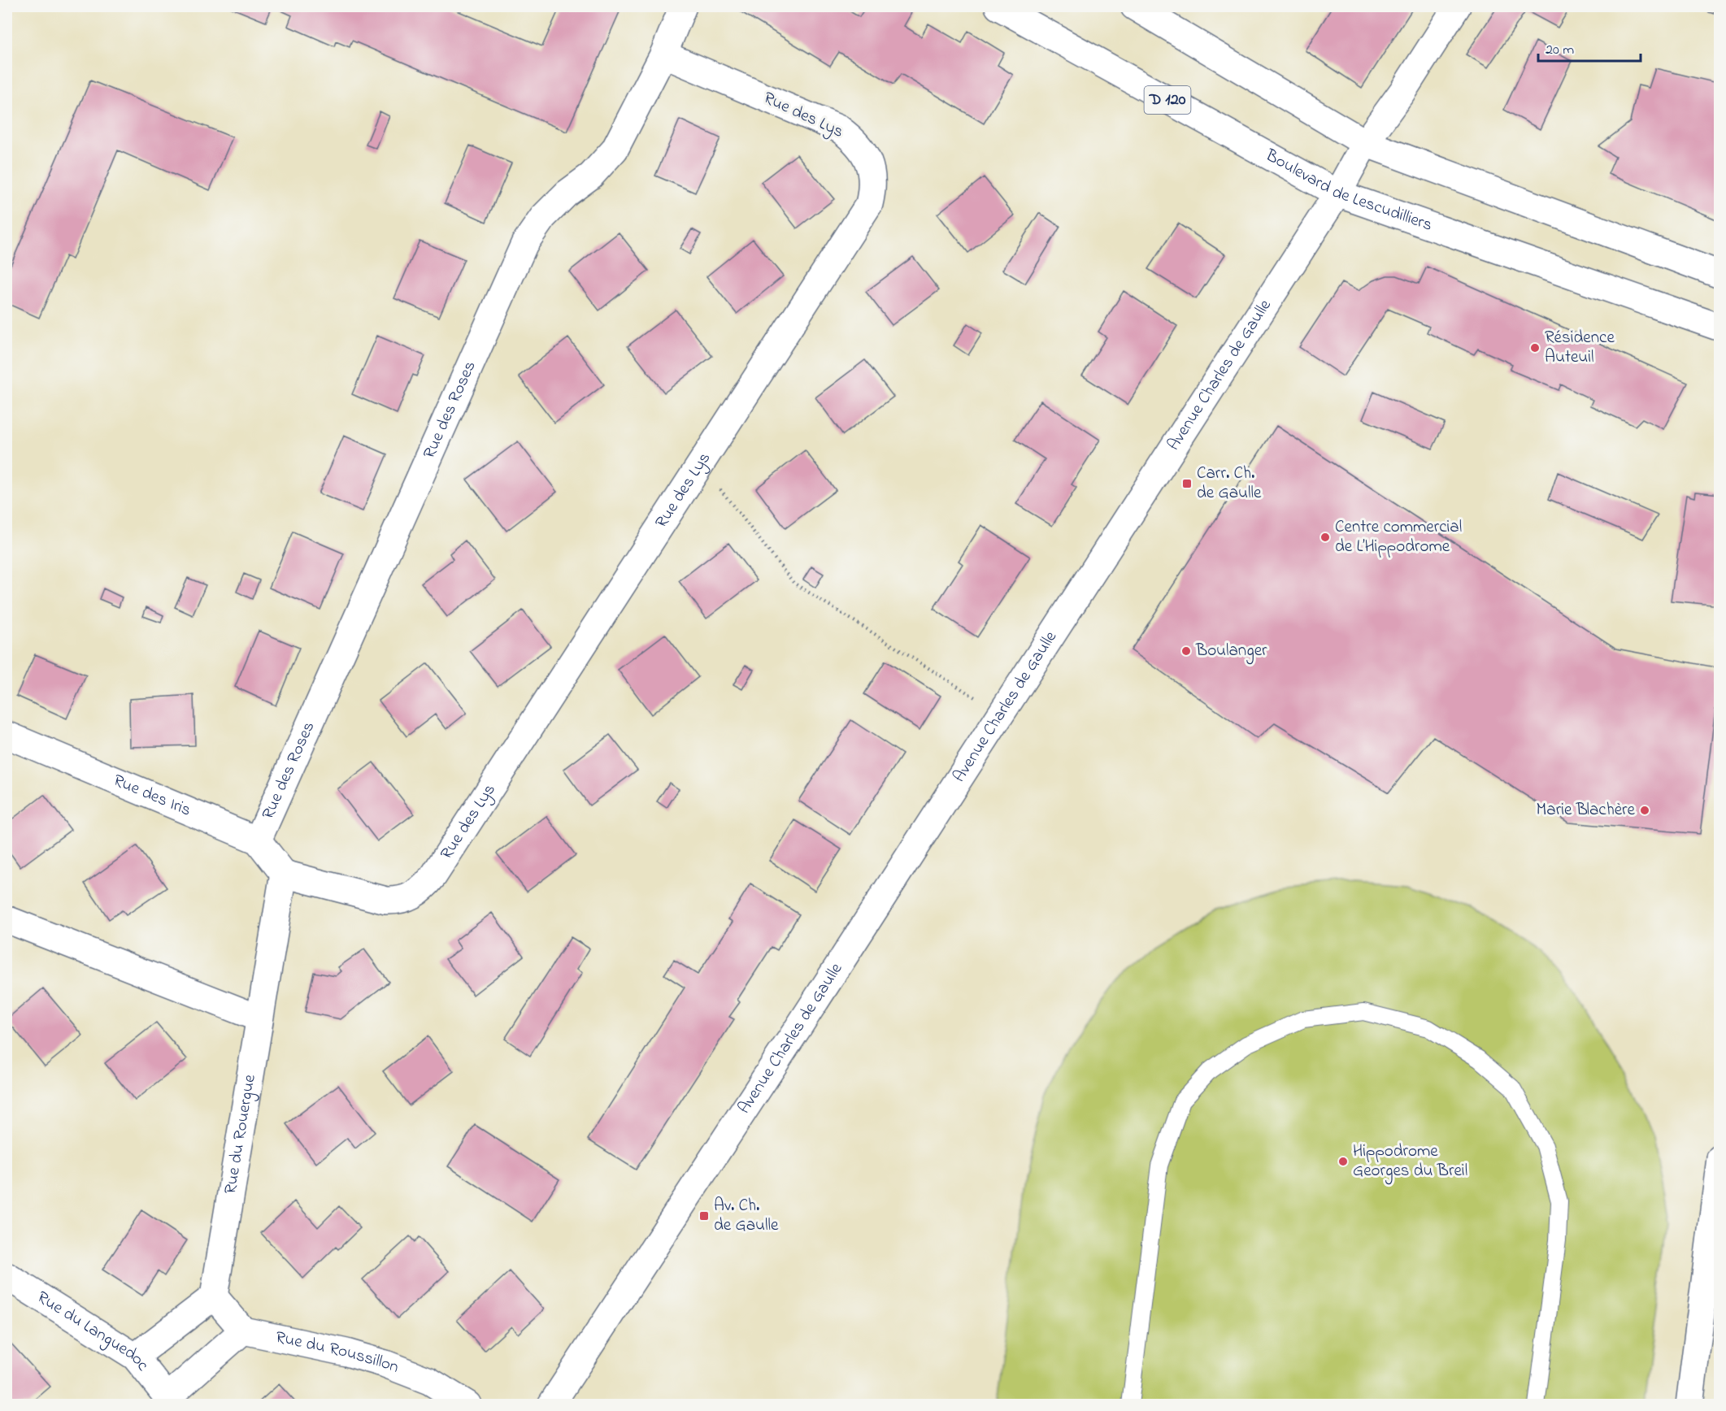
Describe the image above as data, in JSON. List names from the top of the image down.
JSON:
{
  "streets": {
    "street": [
      "D 120",
      "Rue des Lys",
      "Boulevard de Lescudilliers",
      "Avenue Charles de Gaulle",
      "Rue des Roses",
      "Rue des Iris",
      "Rue du Rouergue",
      "Rue du Languedoc",
      "Rue du Roussillon"
    ]
  },
  "crossings": [
    ["Rue des Lys", "Rue des Roses"],
    ["Rue des Lys", "Rue des Iris"],
    ["Rue des Lys", "Rue du Rouergue"],
    ["Boulevard de Lescudilliers", "Avenue Charles de Gaulle"],
    ["Rue des Roses", "Rue des Iris"],
    ["Rue des Iris", "Rue du Rouergue"]
  ],
  "places": {
    "other": [
      "Résidence Auteuil",
      "Centre commercial de L’Hippodrome",
      "Boulanger",
      "Marie Blachère",
      "Hippodrome Georges du Breil"
    ],
    "transit": ["Carr. Ch. de Gaulle", "Av. Ch. de Gaulle"]
  },
  "scale_bar": "20 m"
}
